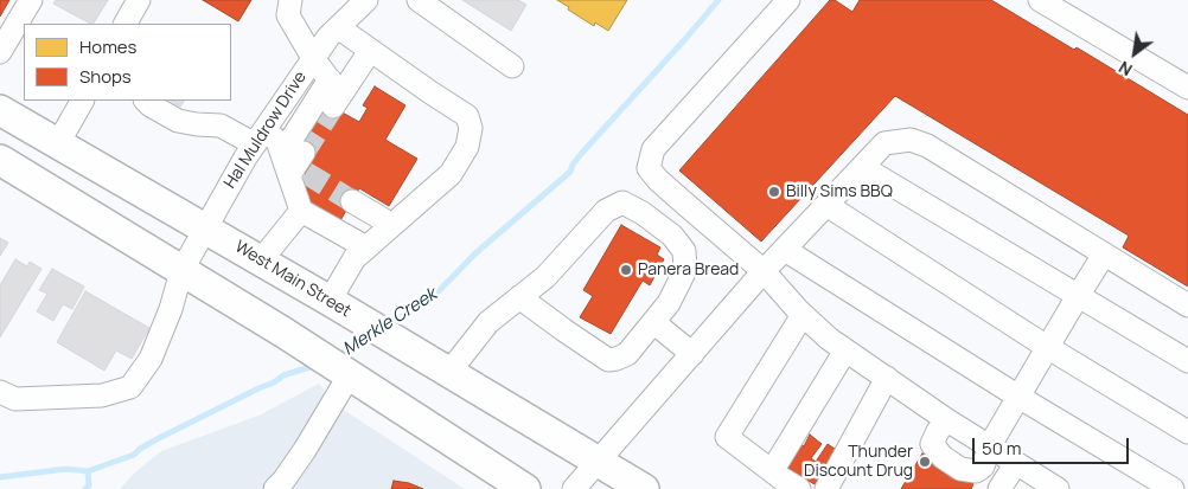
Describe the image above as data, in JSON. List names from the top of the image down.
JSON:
{
  "streets": {
    "main road": ["West Main Street"],
    "street": ["Hal Muldrow Drive"]
  },
  "crossings": [
    ["Hal Muldrow Drive", "West Main Street"]
  ],
  "water": ["Merkle Creek"],
  "places": ["Billy Sims BBQ", "Panera Bread", "Thunder Discount Drug"],
  "legend": ["Homes", "Shops"],
  "scale_bar": "50 m",
  "north": "bottom left"
}
